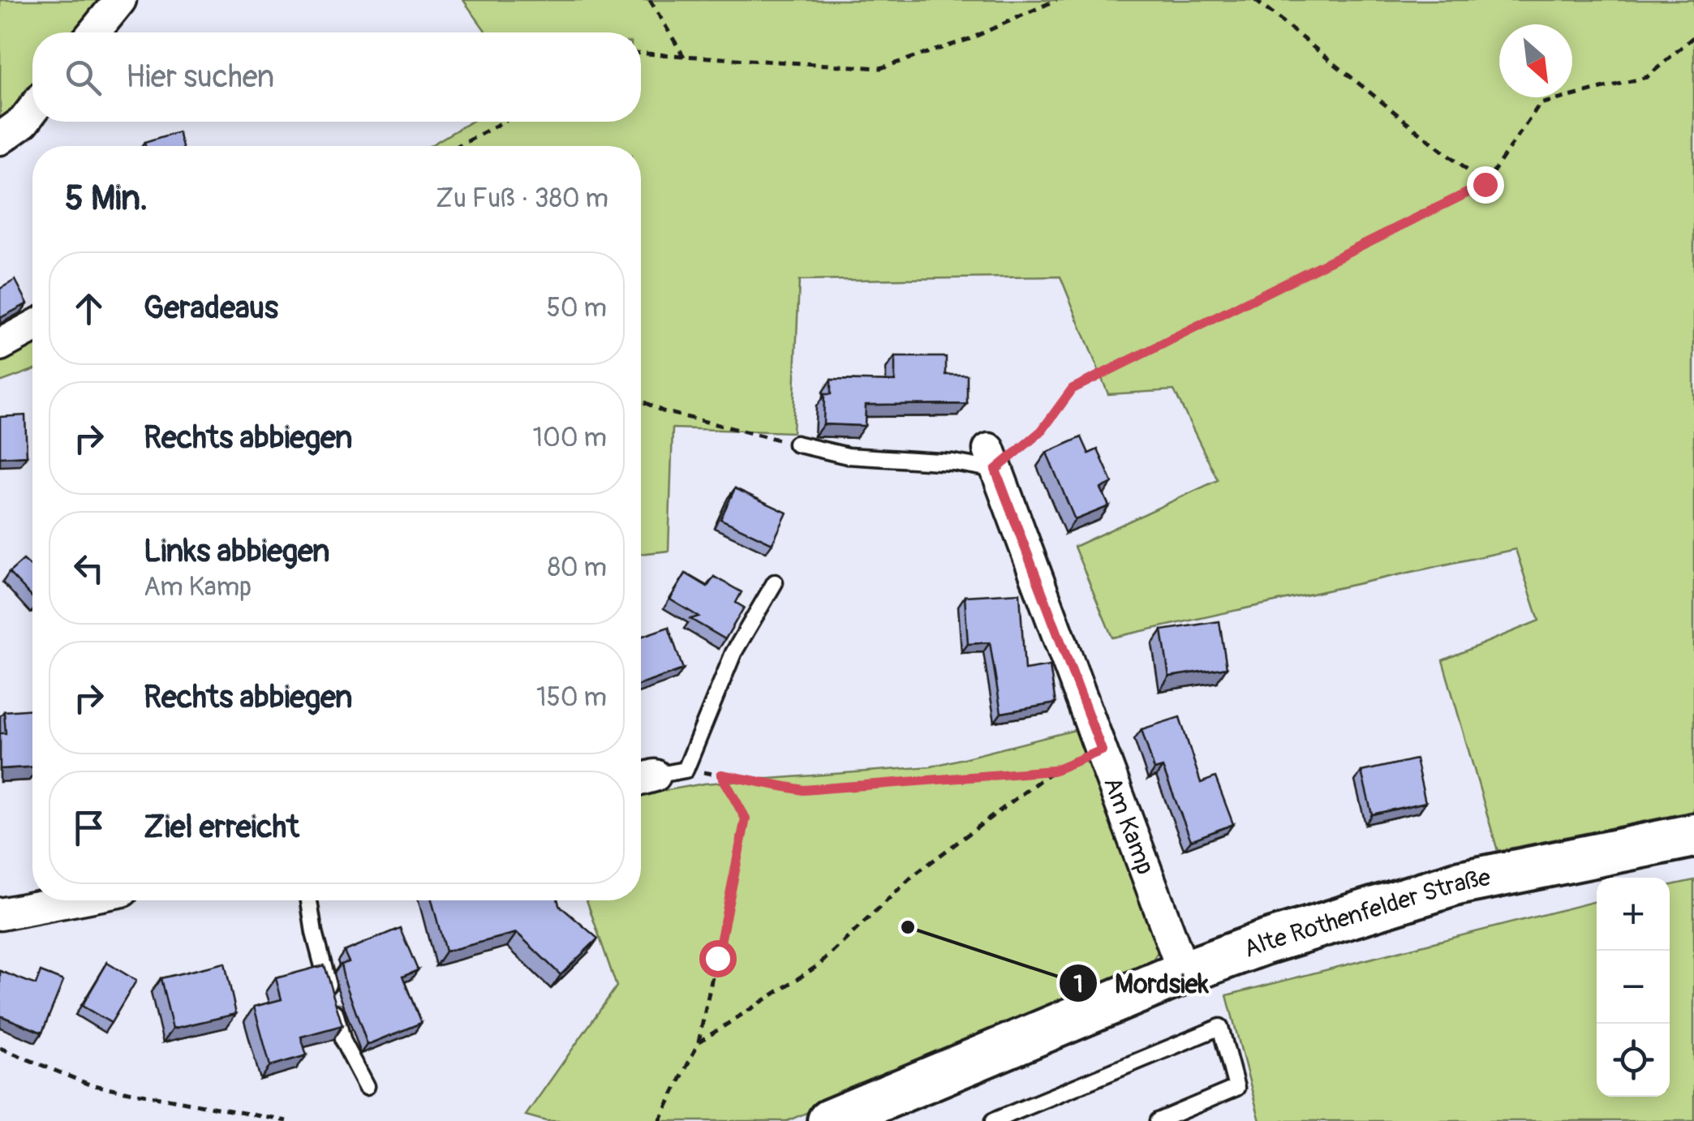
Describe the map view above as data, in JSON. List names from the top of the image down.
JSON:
{
  "streets": {
    "street": ["Am Kamp", "Alte Rothenfelder Straße"]
  },
  "crossings": [
    ["Am Kamp", "Alte Rothenfelder Straße"]
  ],
  "places": ["Mordsiek"],
  "north": "bottom right",
  "page": {
    "search": "Hier suchen",
    "heading": ["5 Min.", "Zu Fuß · 380 m"],
    "list": [
      ["Geradeaus", "50 m"],
      ["Rechts abbiegen", "100 m"],
      ["Links abbiegen", "Am Kamp", "80 m"],
      ["Rechts abbiegen", "150 m"],
      "Ziel erreicht"
    ],
    "map_buttons": ["+", "−"]
  }
}
